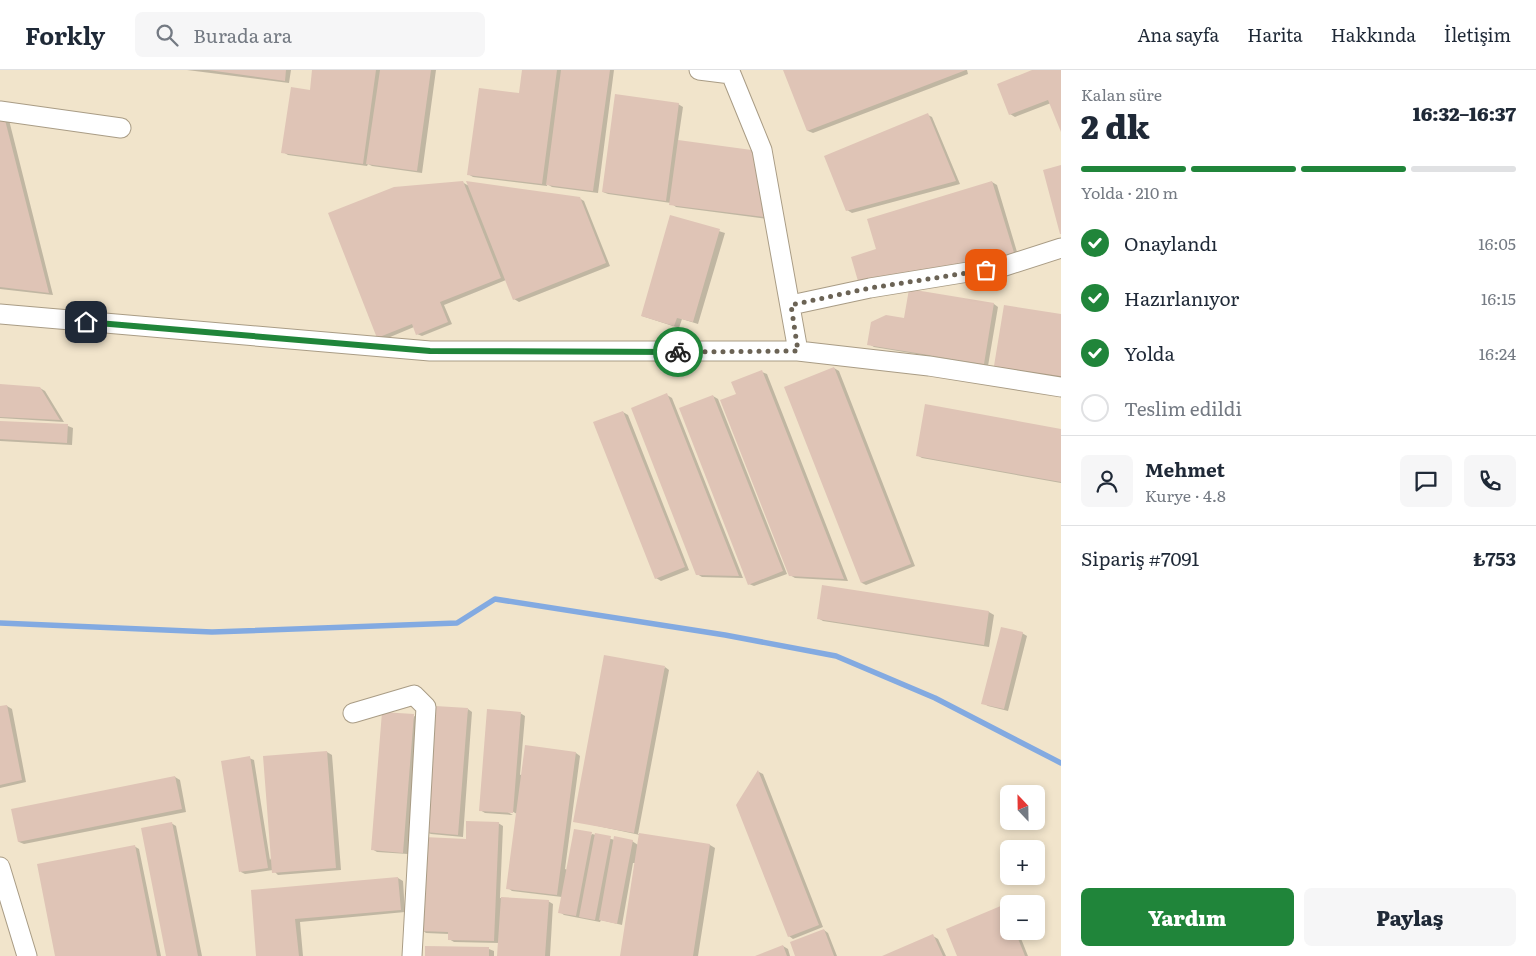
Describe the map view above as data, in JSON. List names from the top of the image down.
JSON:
{
  "north": "top",
  "page": {
    "header": "Forkly",
    "search": "Burada ara",
    "nav": [
      "Ana sayfa",
      "Harita",
      "Hakkında",
      "İletişim"
    ],
    "heading": ["2 dk", "Kalan süre", "16:32–16:37"],
    "panel": [
      "Mehmet",
      "Kurye · 4.8",
      "Sipariş #7091",
      "₺753"
    ],
    "bar": "Yolda · 210 m",
    "list": [
      ["Onaylandı", "16:05"],
      ["Hazırlanıyor", "16:15"],
      ["Yolda", "16:24"],
      "Teslim edildi"
    ],
    "map_buttons": ["+", "−"],
    "buttons": ["Yardım", "Paylaş"]
  }
}
